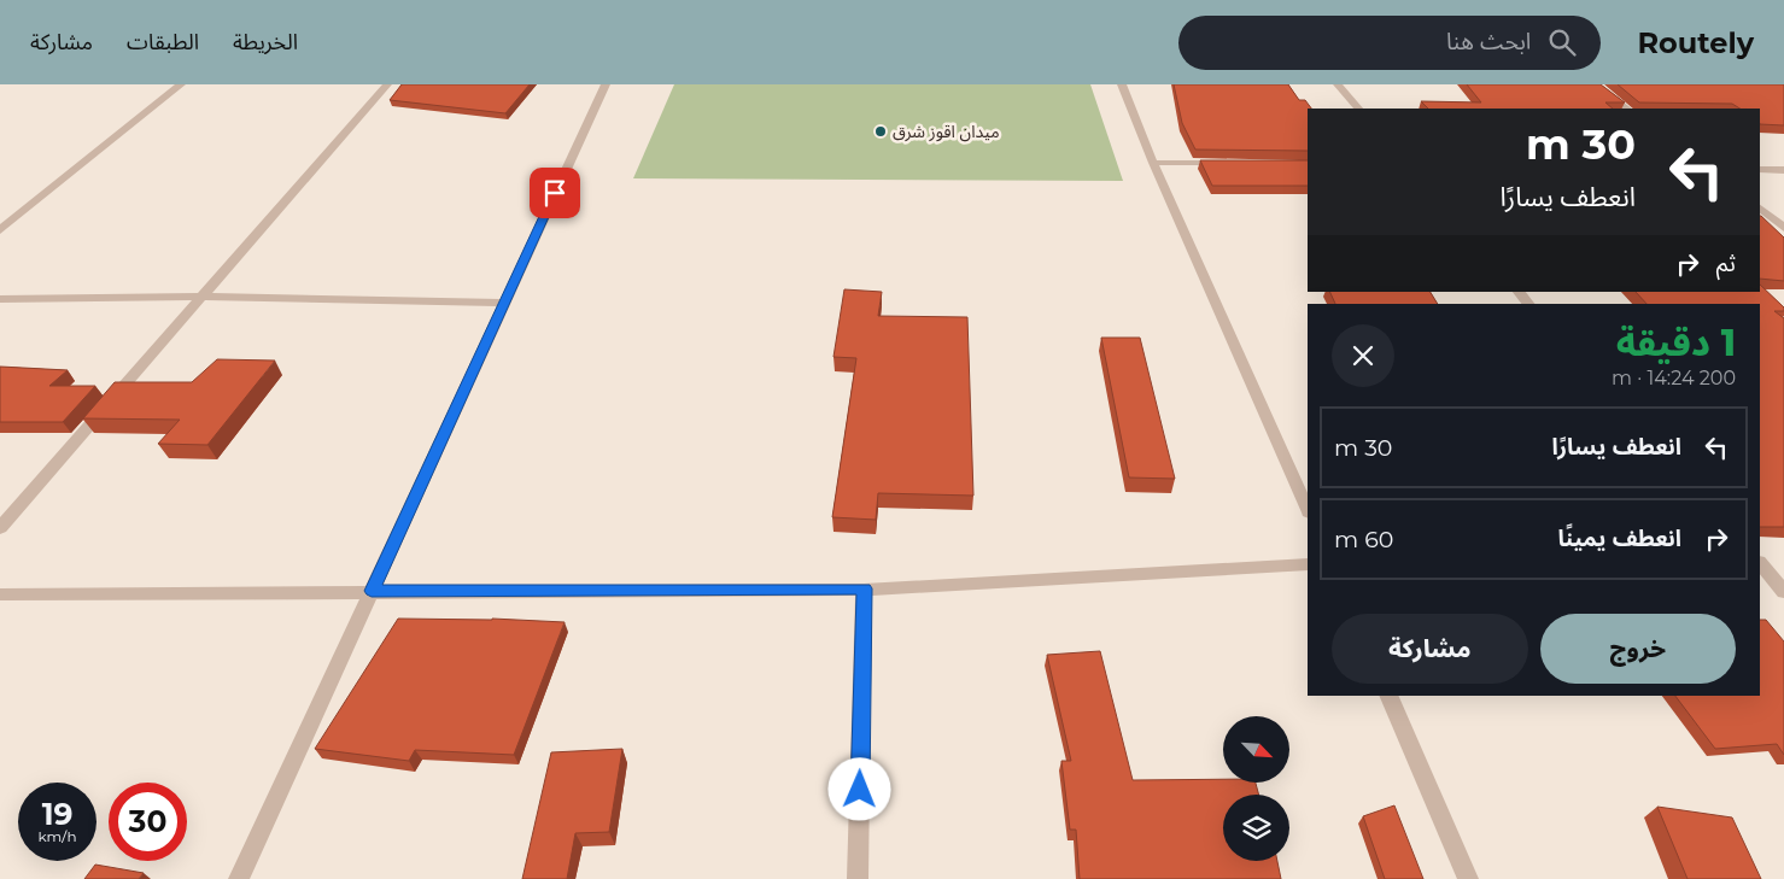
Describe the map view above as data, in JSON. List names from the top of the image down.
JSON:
{
  "places": ["ميدان اقوز شرق"],
  "north": "bottom right",
  "page": {
    "header": "Routely",
    "search": "ابحث هنا",
    "nav": ["الخريطة", "الطبقات", "مشاركة"],
    "turn": ["30 m", "انعطف يسارًا"],
    "then": "ثم",
    "heading": ["1 دقيقة", "200 m · 14:24"],
    "list": [
      {
        "name": "انعطف يسارًا",
        "value": "30 m"
      },
      {
        "name": "انعطف يمينًا",
        "value": "60 m"
      }
    ],
    "buttons": ["خروج", "مشاركة"],
    "speed": "19 km/h",
    "limit": "30"
  }
}
